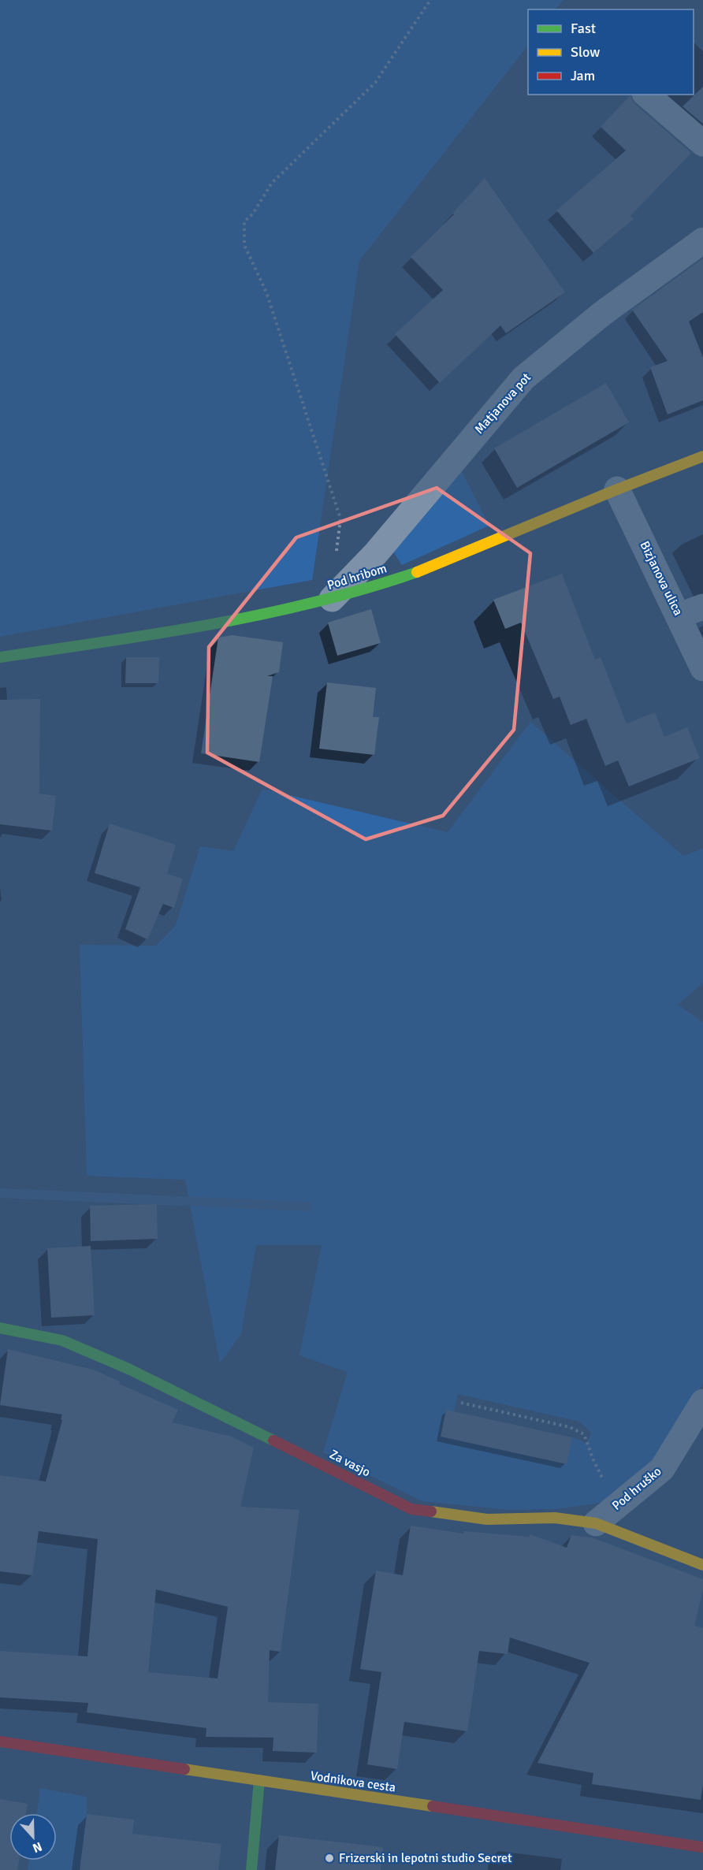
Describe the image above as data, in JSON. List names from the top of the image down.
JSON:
{
  "streets": {
    "street": [
      "Matjanova pot",
      "Pod hribom",
      "Bizjanova ulica",
      "Za vasjo",
      "Pod hruško",
      "Vodnikova cesta"
    ]
  },
  "crossings": [
    ["Matjanova pot", "Pod hribom"],
    ["Pod hribom", "Bizjanova ulica"],
    ["Za vasjo", "Pod hruško"]
  ],
  "places": ["Frizerski in lepotni studio Secret"],
  "legend": ["Fast", "Slow", "Jam"],
  "north": "bottom"
}
